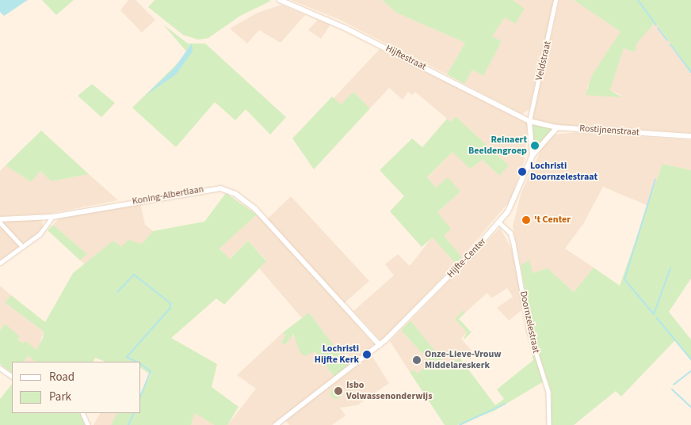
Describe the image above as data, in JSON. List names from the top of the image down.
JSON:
{
  "streets": {
    "street": [
      "Hijftestraat",
      "Veldstraat",
      "Rostijnenstraat",
      "Koning-Albertlaan",
      "Hijfte-Center",
      "Doornzelestraat"
    ]
  },
  "crossings": [
    ["Hijftestraat", "Veldstraat"],
    ["Hijftestraat", "Rostijnenstraat"],
    ["Hijftestraat", "Hijfte-Center"],
    ["Veldstraat", "Rostijnenstraat"],
    ["Veldstraat", "Hijfte-Center"],
    ["Rostijnenstraat", "Hijfte-Center"],
    ["Koning-Albertlaan", "Hijfte-Center"],
    ["Hijfte-Center", "Doornzelestraat"]
  ],
  "places": [
    "Reinaert Beeldengroep",
    "Lochristi Doornzelestraat",
    "'t Center",
    "Lochristi Hijfte Kerk",
    "Onze-Lieve-Vrouw Middelareskerk",
    "Isbo Volwassenonderwijs"
  ],
  "legend": ["Road", "Park"]
}
